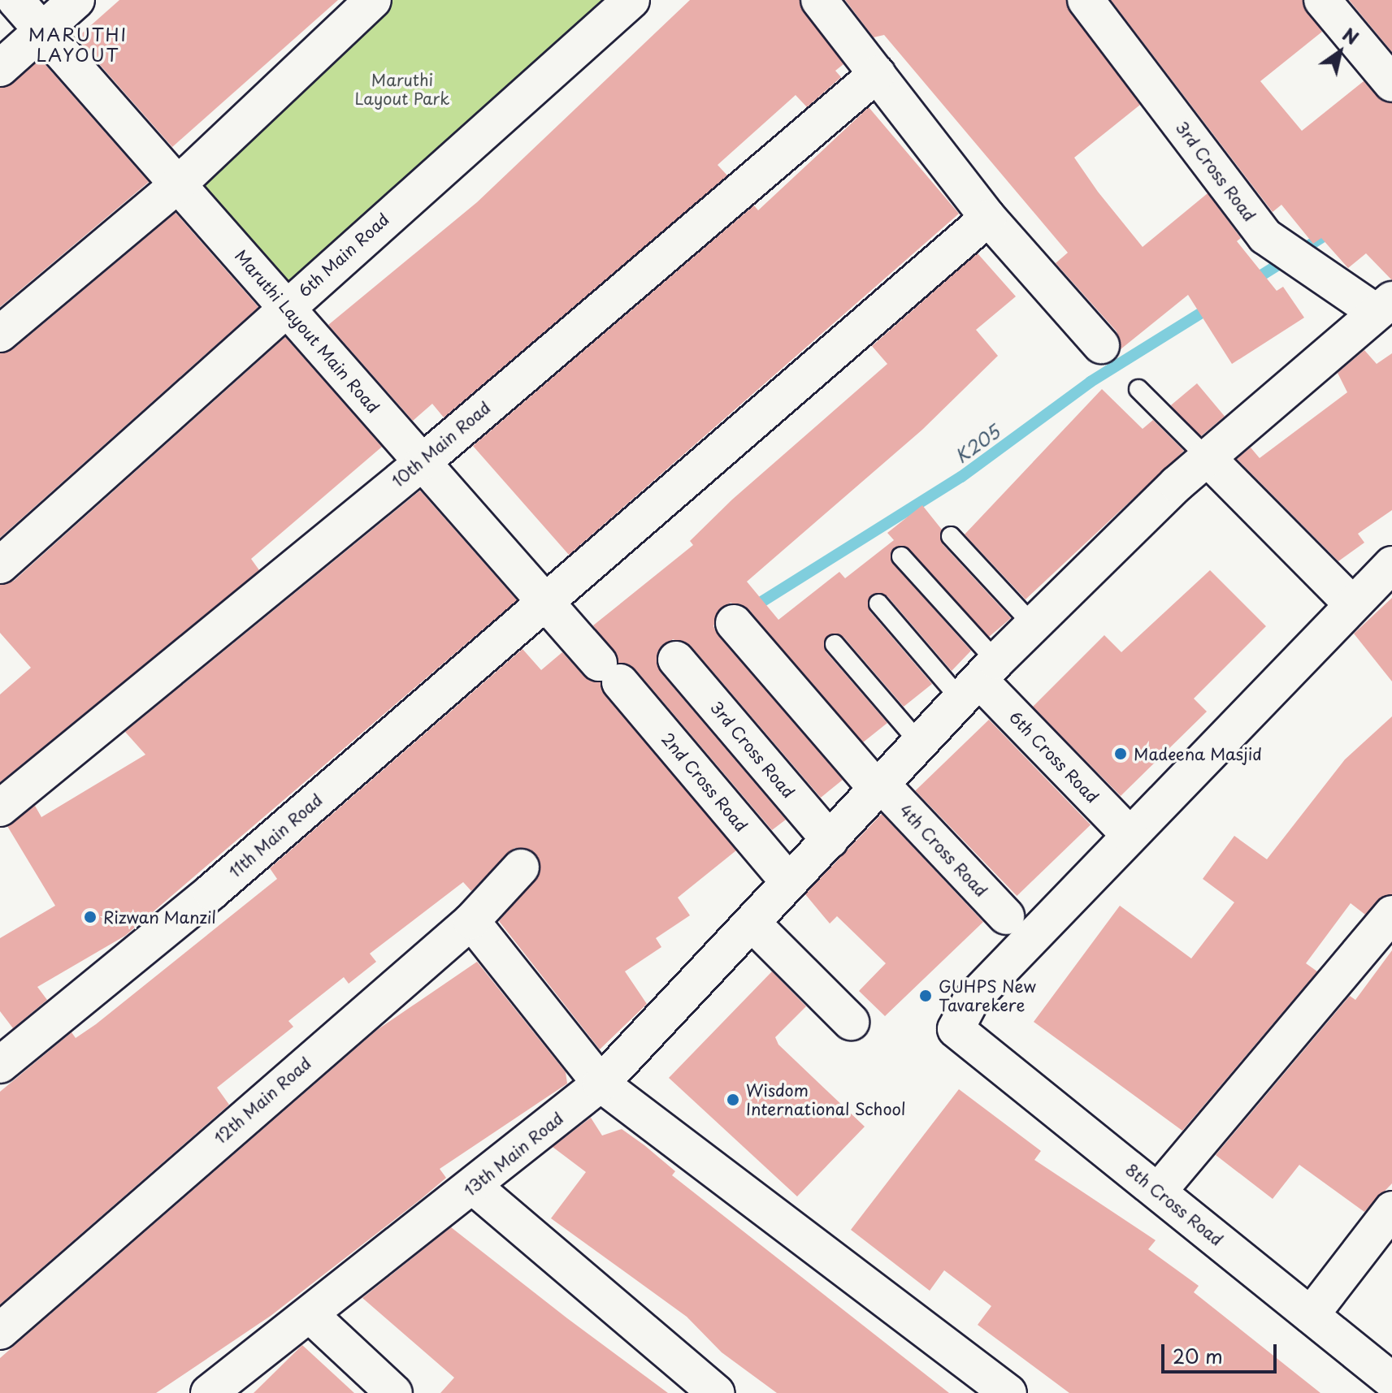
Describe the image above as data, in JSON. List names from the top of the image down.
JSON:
{
  "streets": {
    "street": [
      "3rd Cross Road",
      "6th Main Road",
      "Maruthi Layout Main Road",
      "10th Main Road",
      "6th Cross Road",
      "2nd Cross Road",
      "11th Main Road",
      "4th Cross Road",
      "12th Main Road",
      "13th Main Road",
      "8th Cross Road"
    ]
  },
  "crossings": [
    ["3rd Cross Road", "13th Main Road"],
    ["6th Main Road", "Maruthi Layout Main Road"],
    ["Maruthi Layout Main Road", "10th Main Road"],
    ["Maruthi Layout Main Road", "2nd Cross Road"],
    ["Maruthi Layout Main Road", "11th Main Road"],
    ["6th Cross Road", "13th Main Road"],
    ["6th Cross Road", "8th Cross Road"],
    ["2nd Cross Road", "13th Main Road"],
    ["4th Cross Road", "13th Main Road"]
  ],
  "districts": ["MARUTHI LAYOUT"],
  "water": ["K205"],
  "parks": ["Maruthi Layout Park"],
  "places": [
    "Madeena Masjid",
    "Rizwan Manzil",
    "GUHPS New Tavarekere",
    "Wisdom International School"
  ],
  "scale_bar": "20 m",
  "north": "top right"
}
